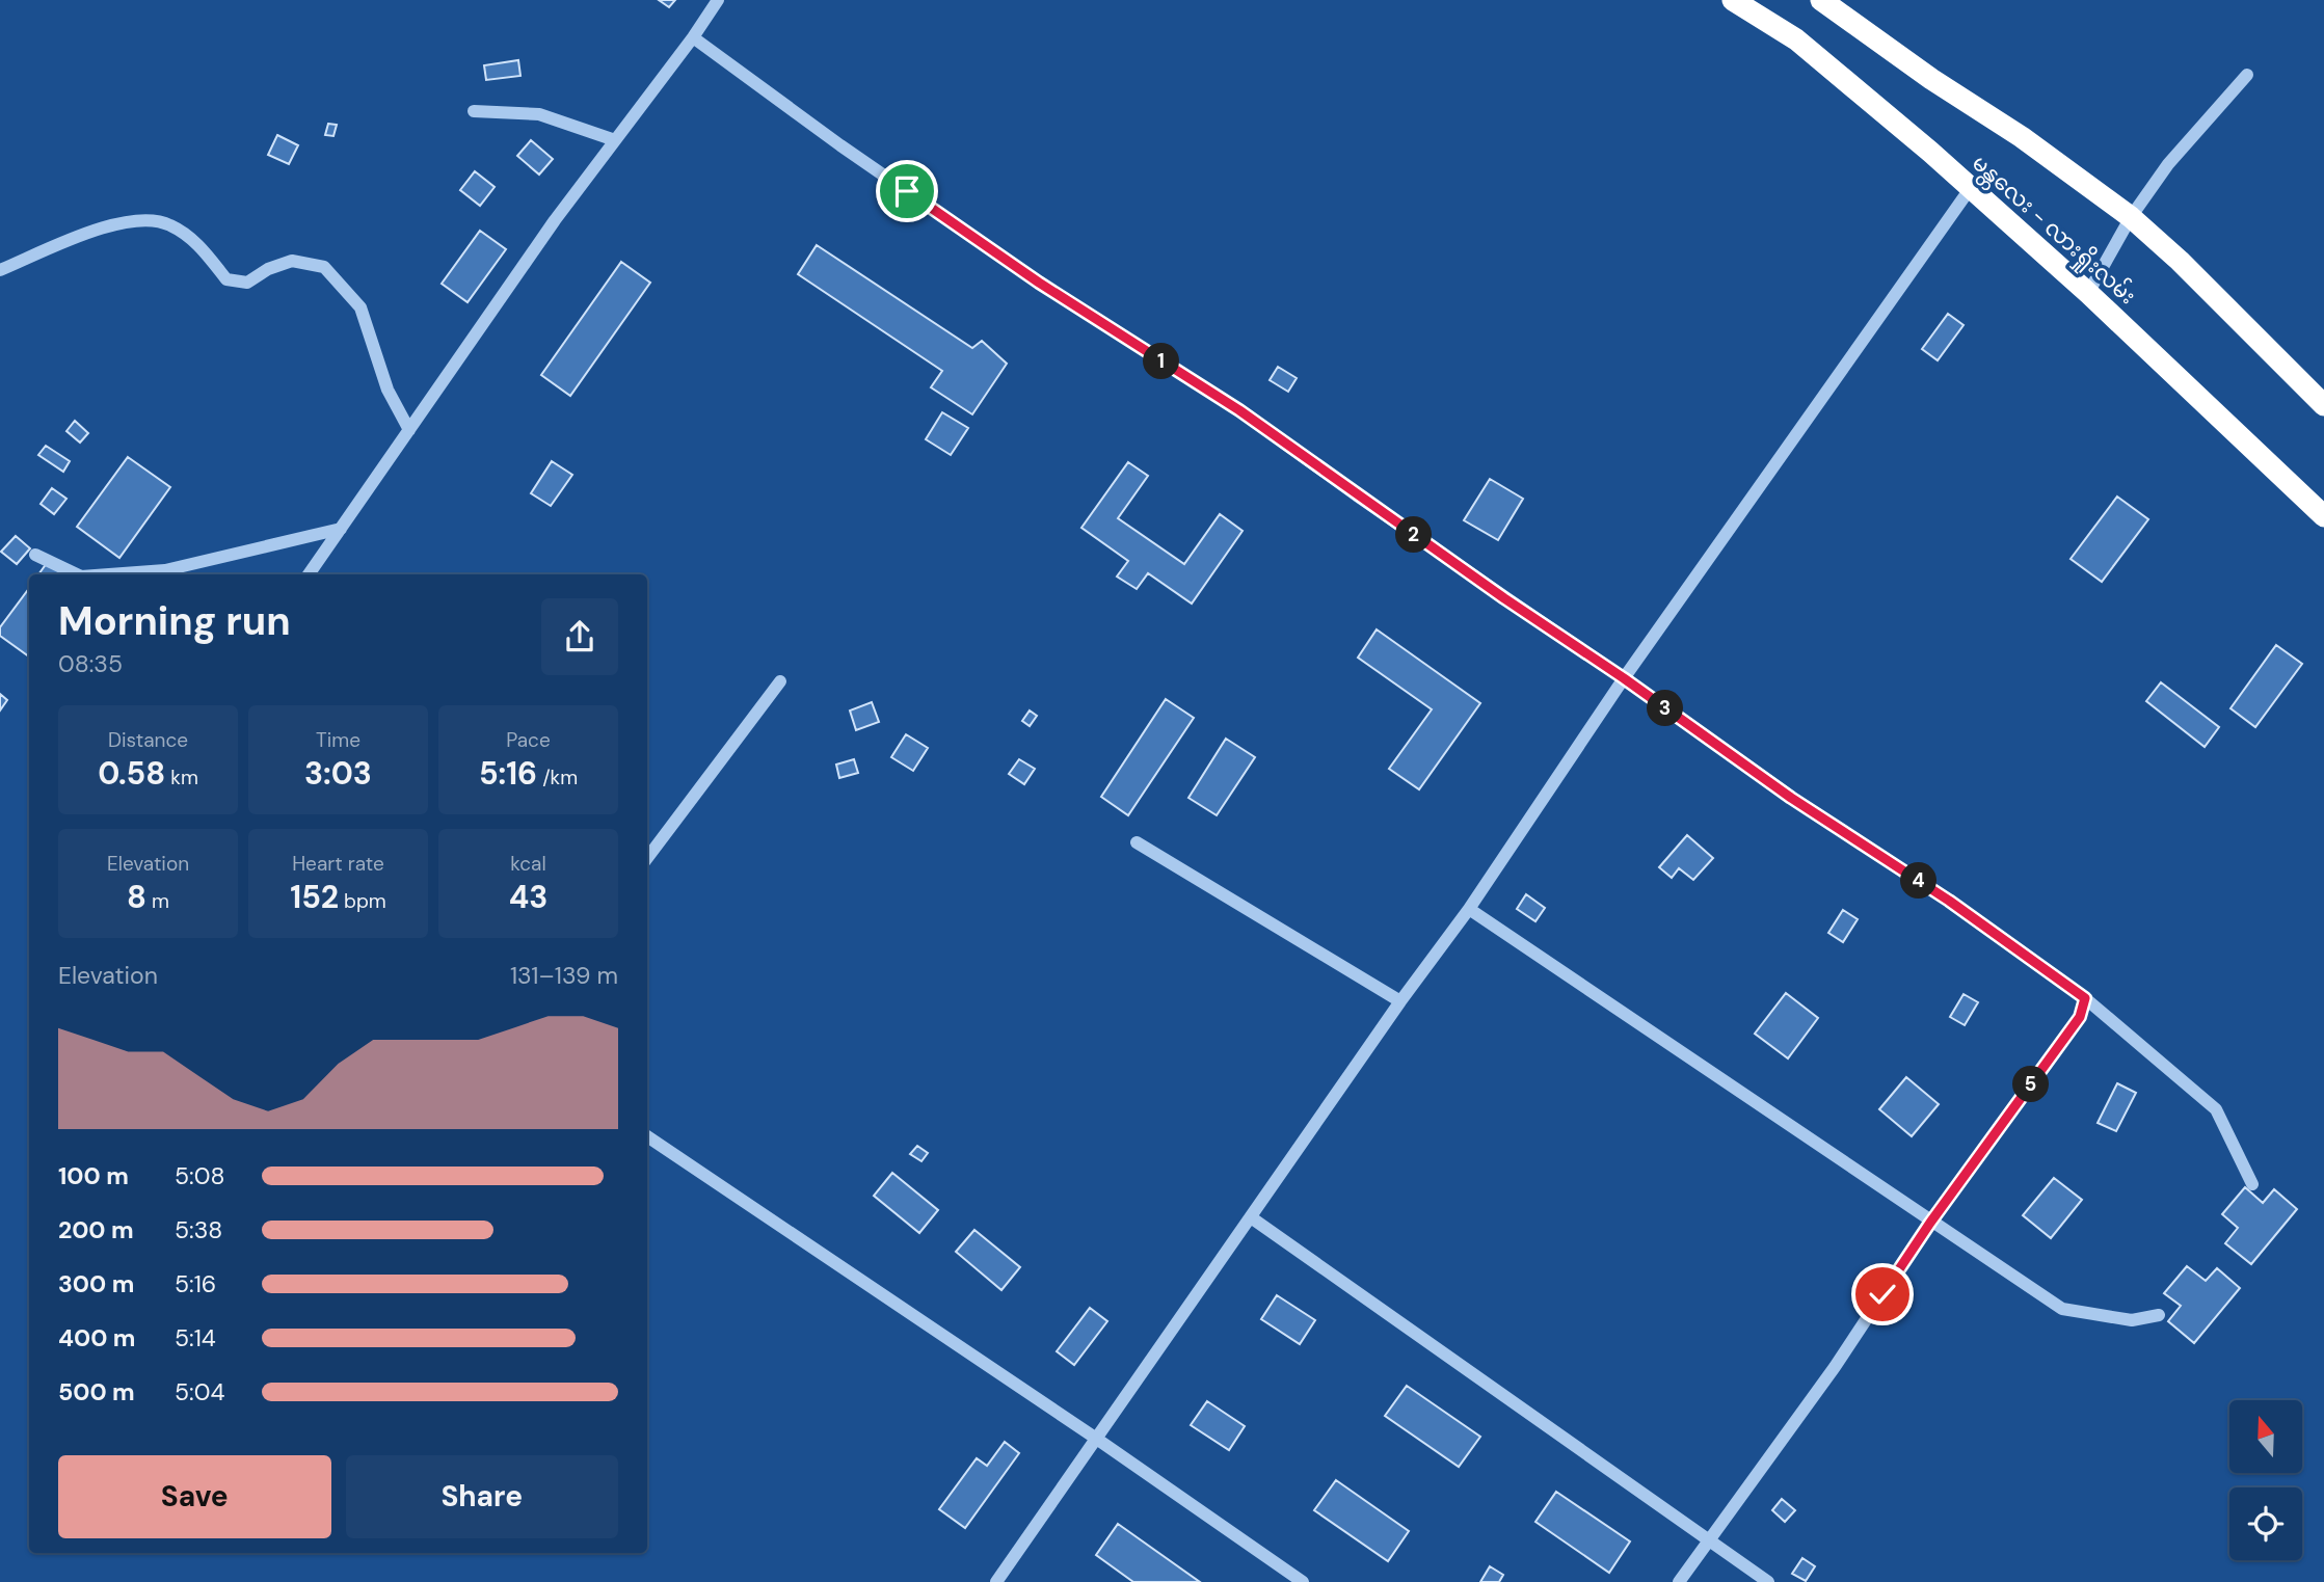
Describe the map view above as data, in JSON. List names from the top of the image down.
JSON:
{
  "streets": {
    "highway": ["မန္တလေး - လားရှိုးလမ်း"]
  },
  "north": "top",
  "page": {
    "pins": [
      "1",
      "2",
      "3",
      "4",
      "5"
    ],
    "heading": ["Morning run", "08:35"],
    "stats": [
      ["Distance", "0.58 km"],
      ["Time", "3:03"],
      ["Pace", "5:16 /km"],
      ["Elevation", "8 m"],
      ["Heart rate", "152 bpm"],
      ["kcal", "43"]
    ],
    "chart": ["Elevation", "131–139 m"],
    "list": [
      {
        "name": "100 m",
        "note": "5:08"
      },
      {
        "name": "200 m",
        "note": "5:38"
      },
      {
        "name": "300 m",
        "note": "5:16"
      },
      {
        "name": "400 m",
        "note": "5:14"
      },
      {
        "name": "500 m",
        "note": "5:04"
      }
    ],
    "buttons": ["Save", "Share"]
  }
}
